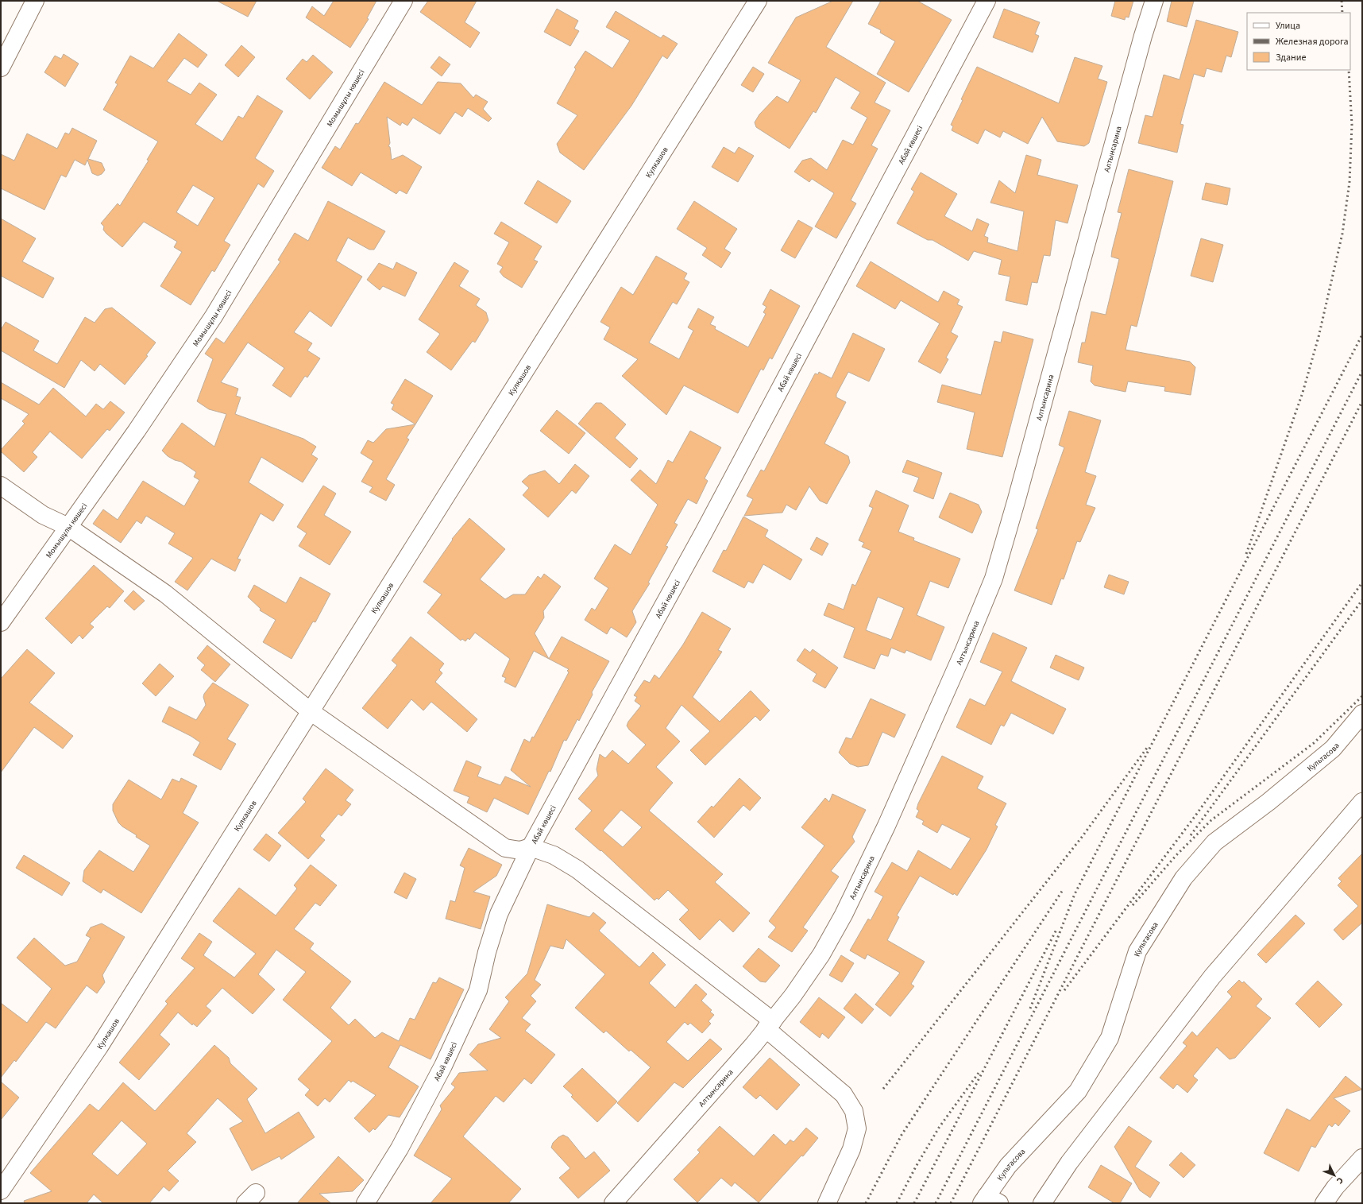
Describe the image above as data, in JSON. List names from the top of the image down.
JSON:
{
  "streets": {
    "street": [
      "Момышұлы көшесі",
      "Абай көшесі",
      "Алтынсарина",
      "Кулкашов",
      "Культасова"
    ]
  },
  "legend": ["Улица", "Железная дорога", "Здание"],
  "north": "bottom right"
}
